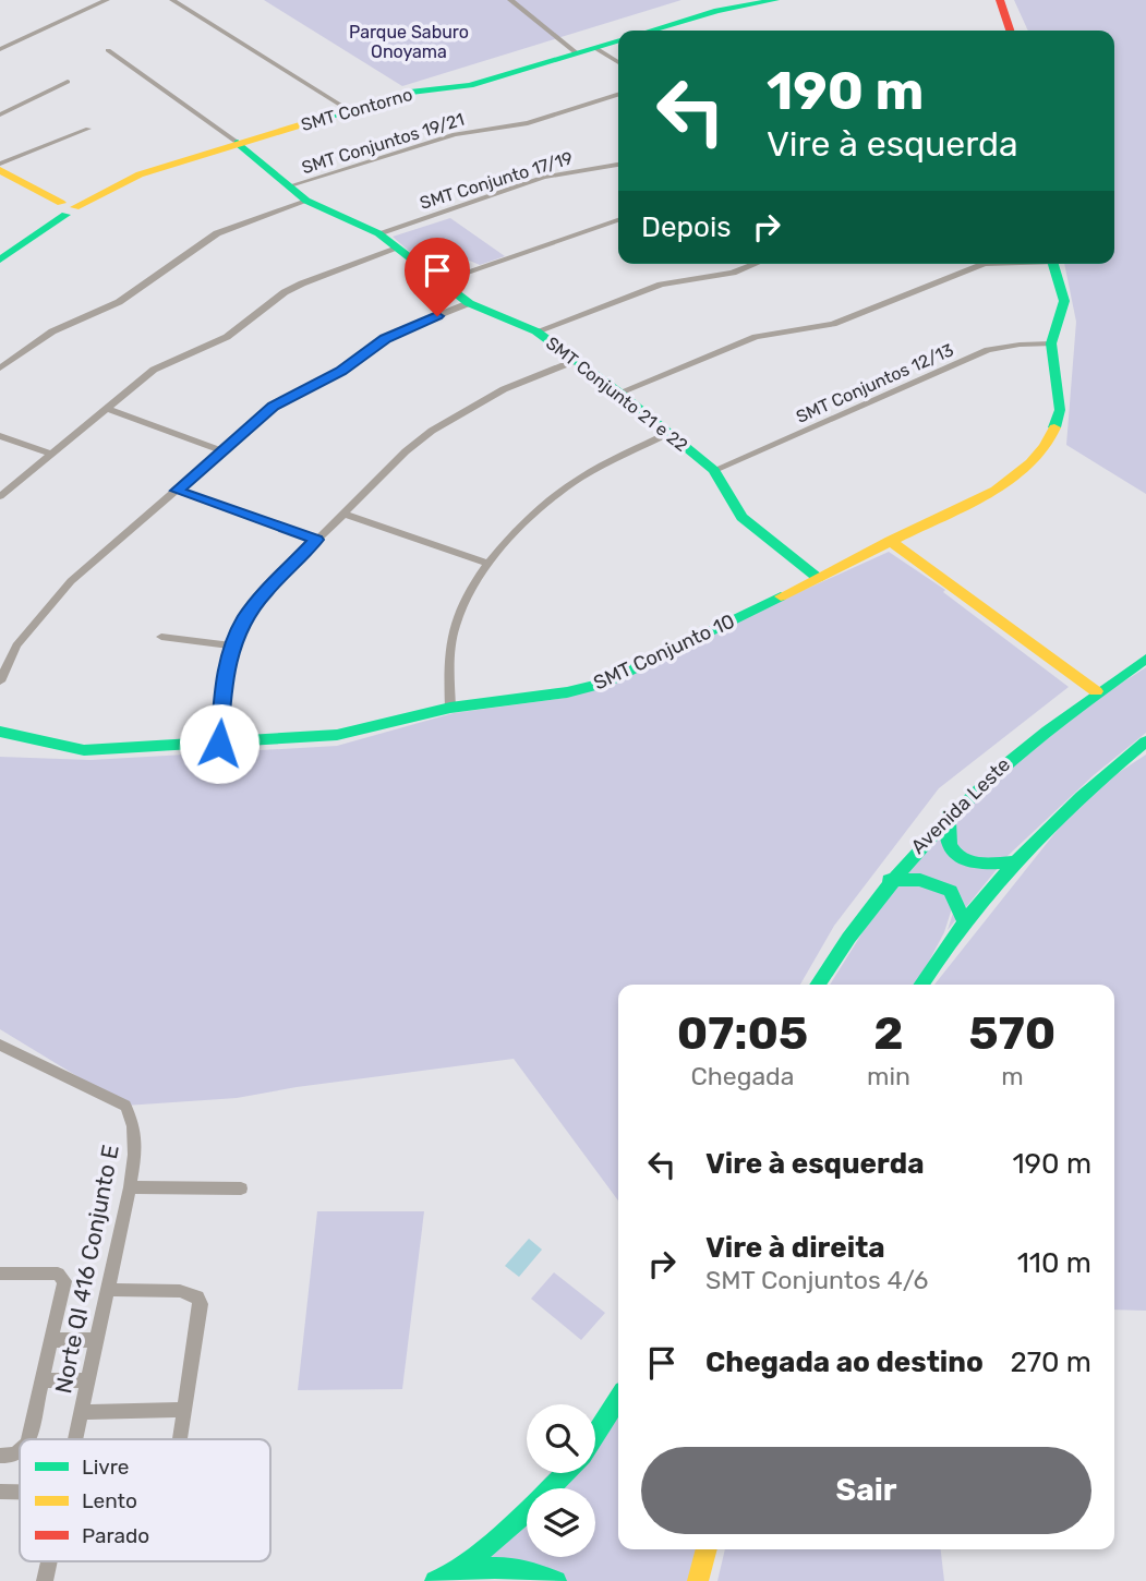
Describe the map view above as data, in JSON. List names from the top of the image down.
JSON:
{
  "streets": {
    "street": [
      "SMT Contorno",
      "SMT Conjuntos 19/21",
      "SMT Conjunto 17/19",
      "SMT Conjuntos 12/13",
      "SMT Conjunto 21 e 22",
      "SMT Conjunto 10",
      "Avenida Leste",
      "Norte QI 416 Conjunto E"
    ]
  },
  "crossings": [
    ["SMT Contorno", "SMT Conjunto 21 e 22"],
    ["SMT Conjuntos 19/21", "SMT Conjunto 21 e 22"],
    ["SMT Conjunto 17/19", "SMT Conjunto 21 e 22"],
    ["SMT Conjuntos 12/13", "SMT Conjunto 21 e 22"],
    ["SMT Conjuntos 12/13", "SMT Conjunto 10"],
    ["SMT Conjunto 21 e 22", "SMT Conjunto 10"]
  ],
  "parks": ["Parque Saburo Onoyama"],
  "legend": ["Livre", "Lento", "Parado"],
  "page": {
    "turn": ["190 m", "Vire à esquerda"],
    "then": "Depois",
    "eta": [
      "07:05",
      "Chegada",
      "2",
      "min",
      "570",
      "m"
    ],
    "list": [
      {
        "name": "Vire à esquerda",
        "value": "190 m"
      },
      {
        "name": "Vire à direita",
        "note": "SMT Conjuntos 4/6",
        "value": "110 m"
      },
      {
        "name": "Chegada ao destino",
        "value": "270 m"
      }
    ],
    "buttons": "Sair"
  }
}
